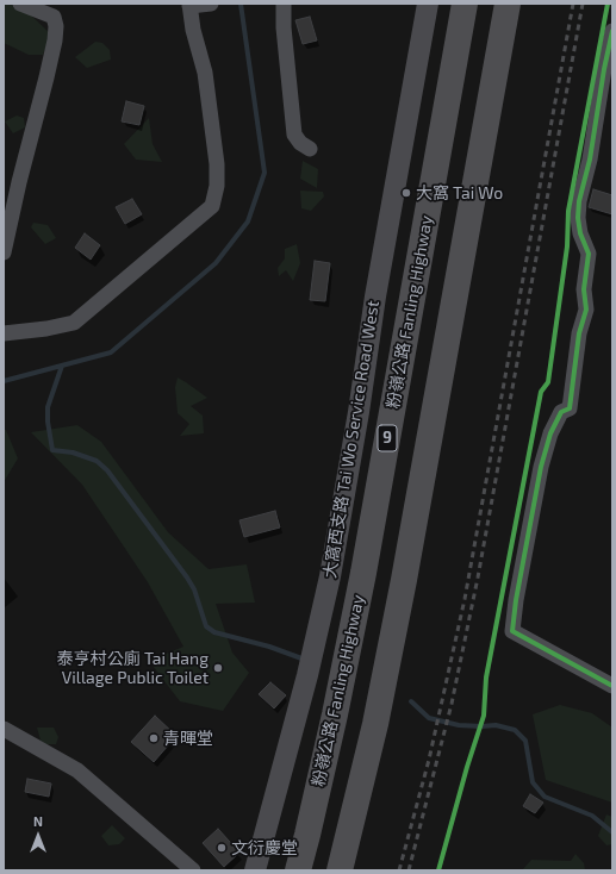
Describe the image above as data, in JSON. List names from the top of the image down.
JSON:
{
  "streets": {
    "highway": ["粉嶺公路 Fanling Highway", "9"],
    "main road": ["大窩西支路 Tai Wo Service Road West"]
  },
  "places": [
    "大窩 Tai Wo",
    "泰亨村公廁 Tai Hang Village Public Toilet",
    "青暉堂",
    "文衍慶堂"
  ],
  "north": "top"
}
